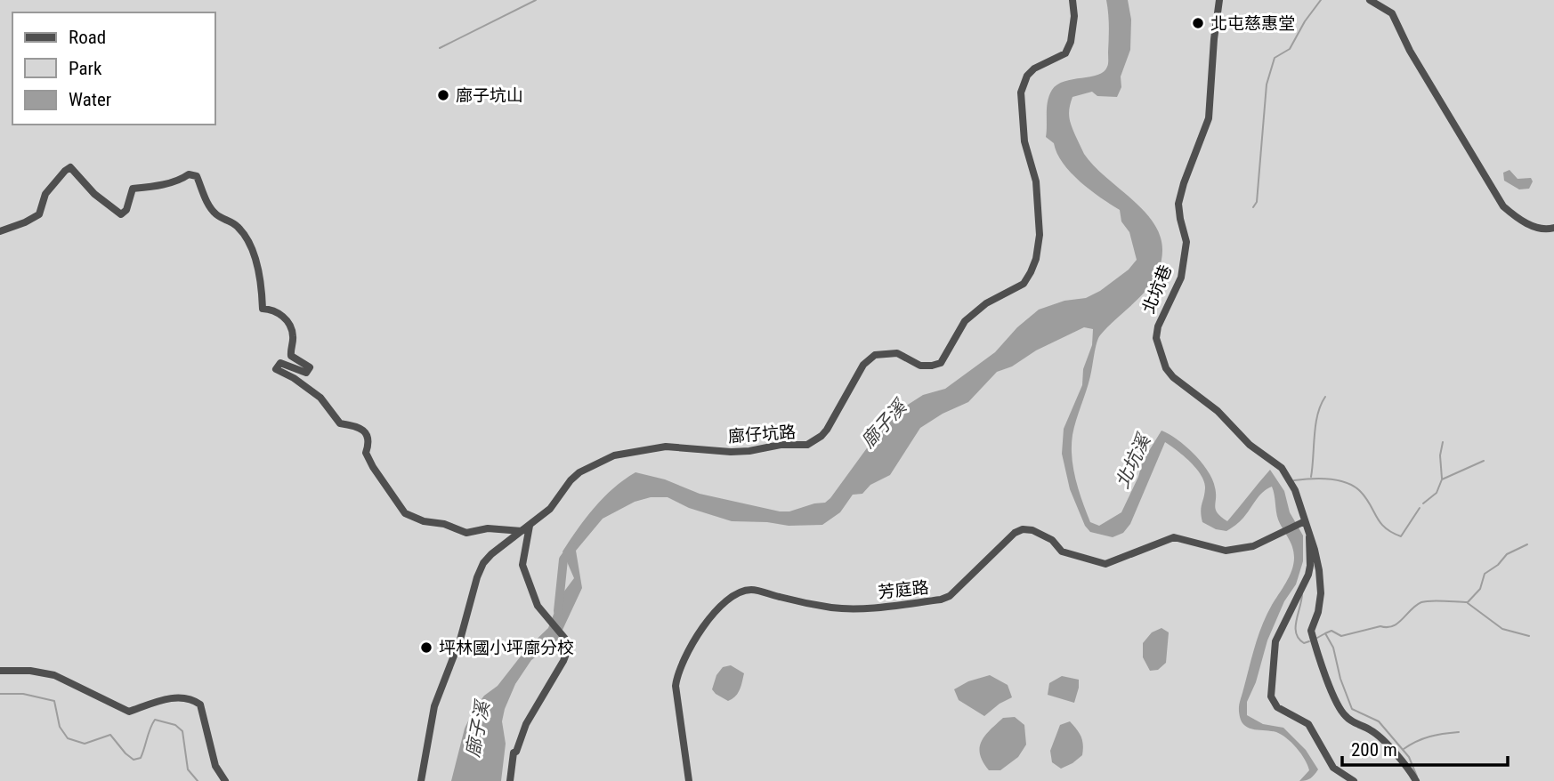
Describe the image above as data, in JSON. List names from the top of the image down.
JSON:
{
  "streets": {
    "street": ["北坑巷", "廍仔坑路", "芳庭路"]
  },
  "crossings": [
    ["北坑巷", "芳庭路"]
  ],
  "water": ["廍子溪", "北坑溪"],
  "places": ["北屯慈惠堂", "廍子坑山", "坪林國小坪廍分校"],
  "legend": ["Road", "Park", "Water"],
  "scale_bar": "200 m"
}
